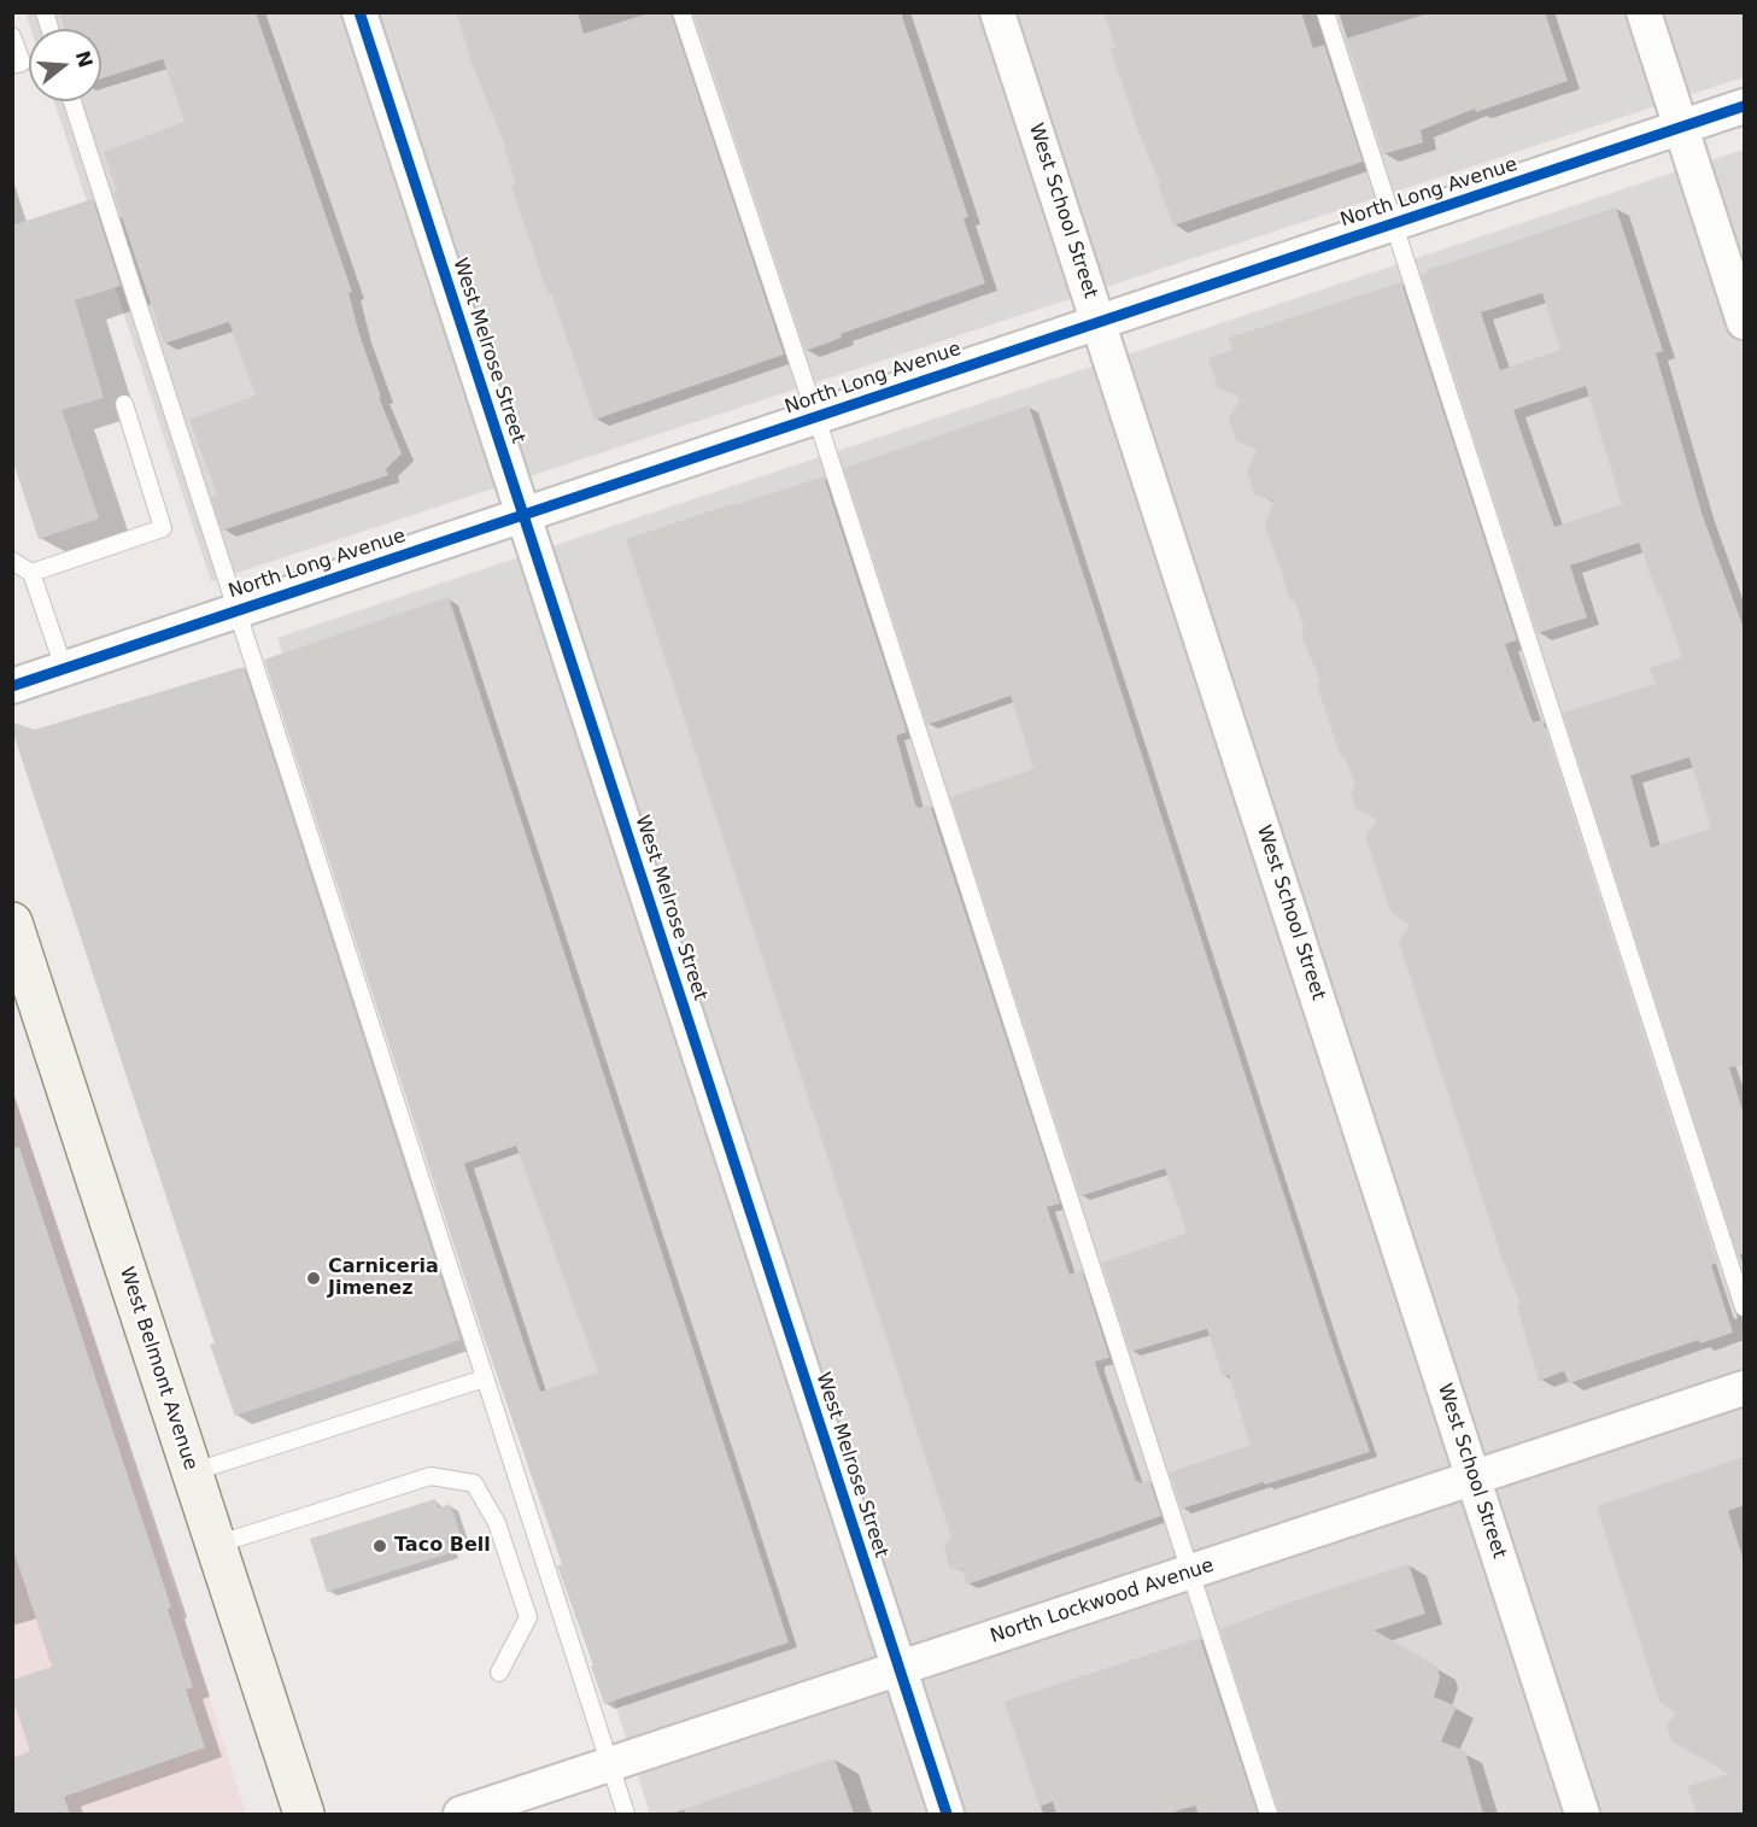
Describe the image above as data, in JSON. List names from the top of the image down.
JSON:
{
  "streets": {
    "main road": ["West Belmont Avenue"],
    "street": [
      "North Long Avenue",
      "West School Street",
      "West Melrose Street",
      "North Lockwood Avenue"
    ]
  },
  "crossings": [
    ["North Long Avenue", "West School Street"],
    ["North Long Avenue", "West Melrose Street"],
    ["West School Street", "North Lockwood Avenue"],
    ["West Melrose Street", "North Lockwood Avenue"]
  ],
  "places": ["Carniceria Jimenez", "Taco Bell"],
  "north": "right"
}
